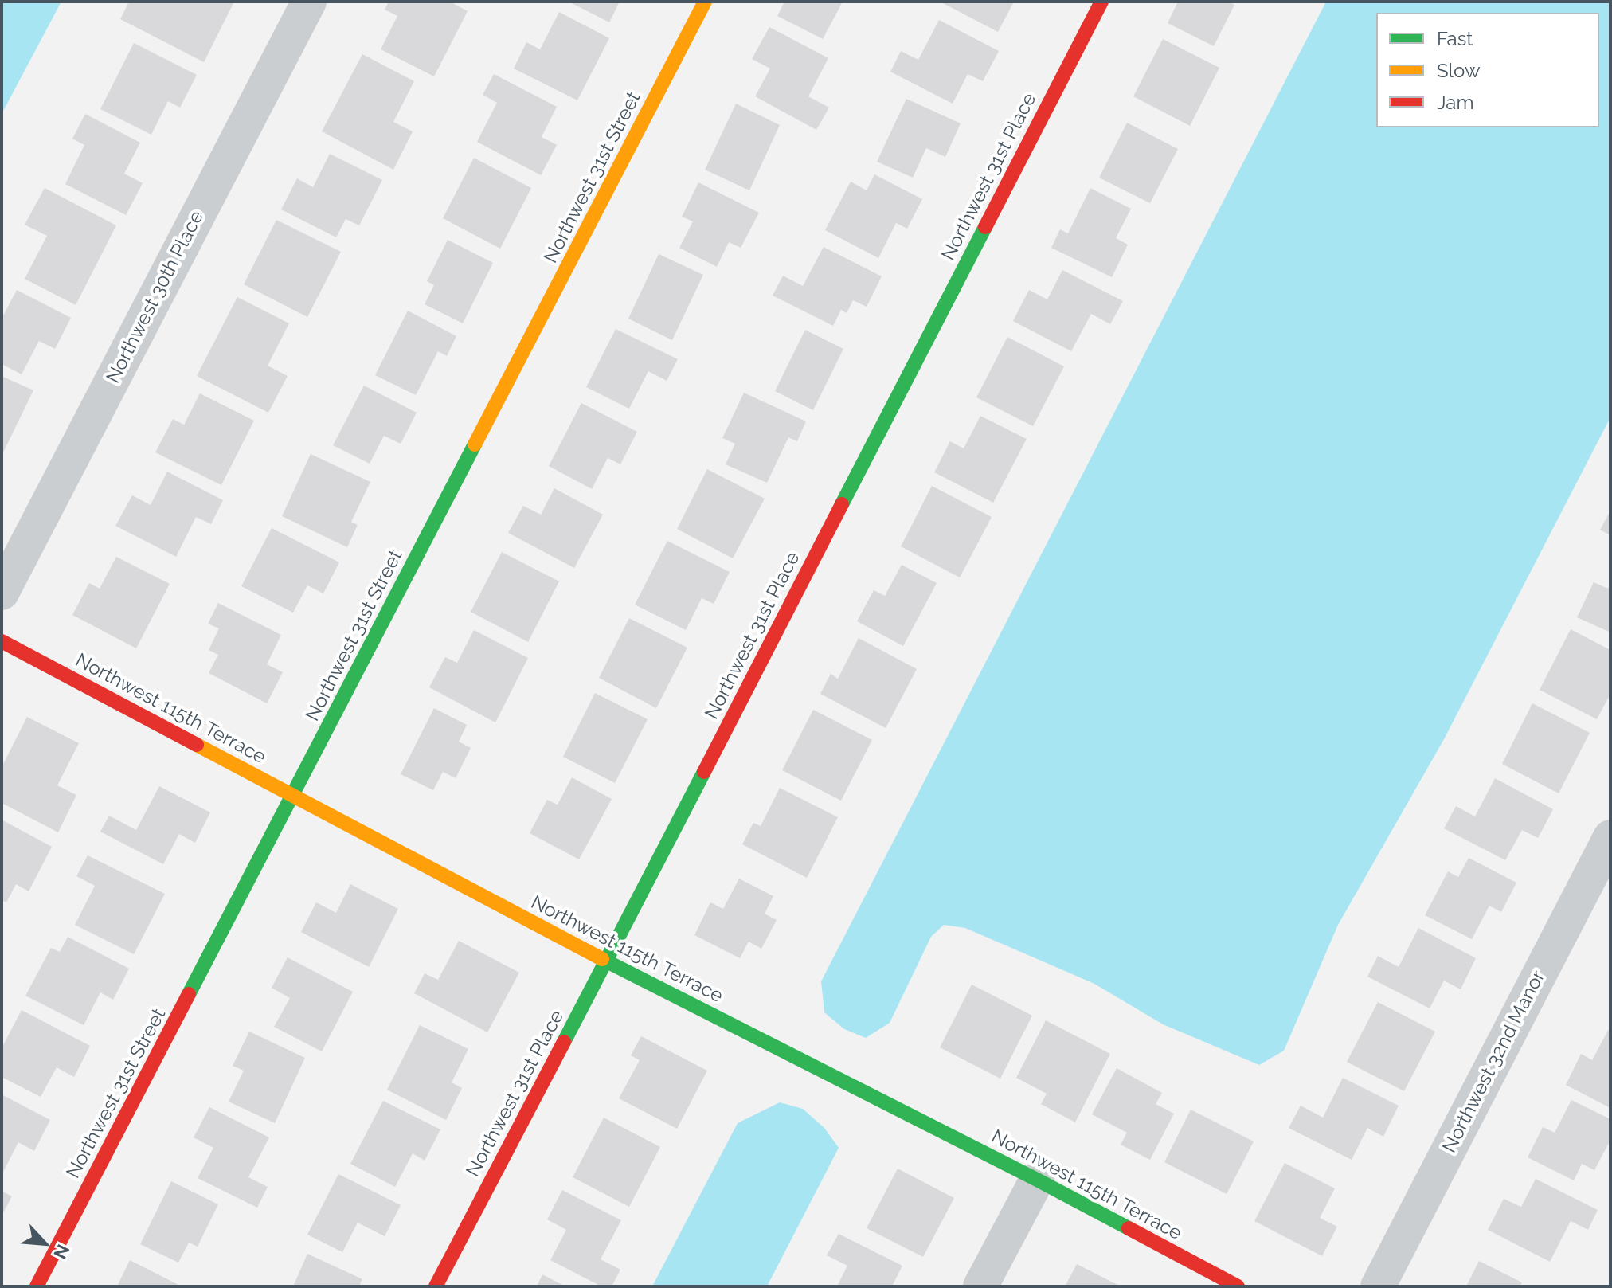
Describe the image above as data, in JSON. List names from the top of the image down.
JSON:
{
  "streets": {
    "street": [
      "Northwest 31st Place",
      "Northwest 31st Street",
      "Northwest 30th Place",
      "Northwest 115th Terrace",
      "Northwest 32nd Manor"
    ]
  },
  "crossings": [
    ["Northwest 31st Place", "Northwest 115th Terrace"],
    ["Northwest 31st Street", "Northwest 115th Terrace"]
  ],
  "legend": ["Fast", "Slow", "Jam"],
  "north": "bottom right"
}
